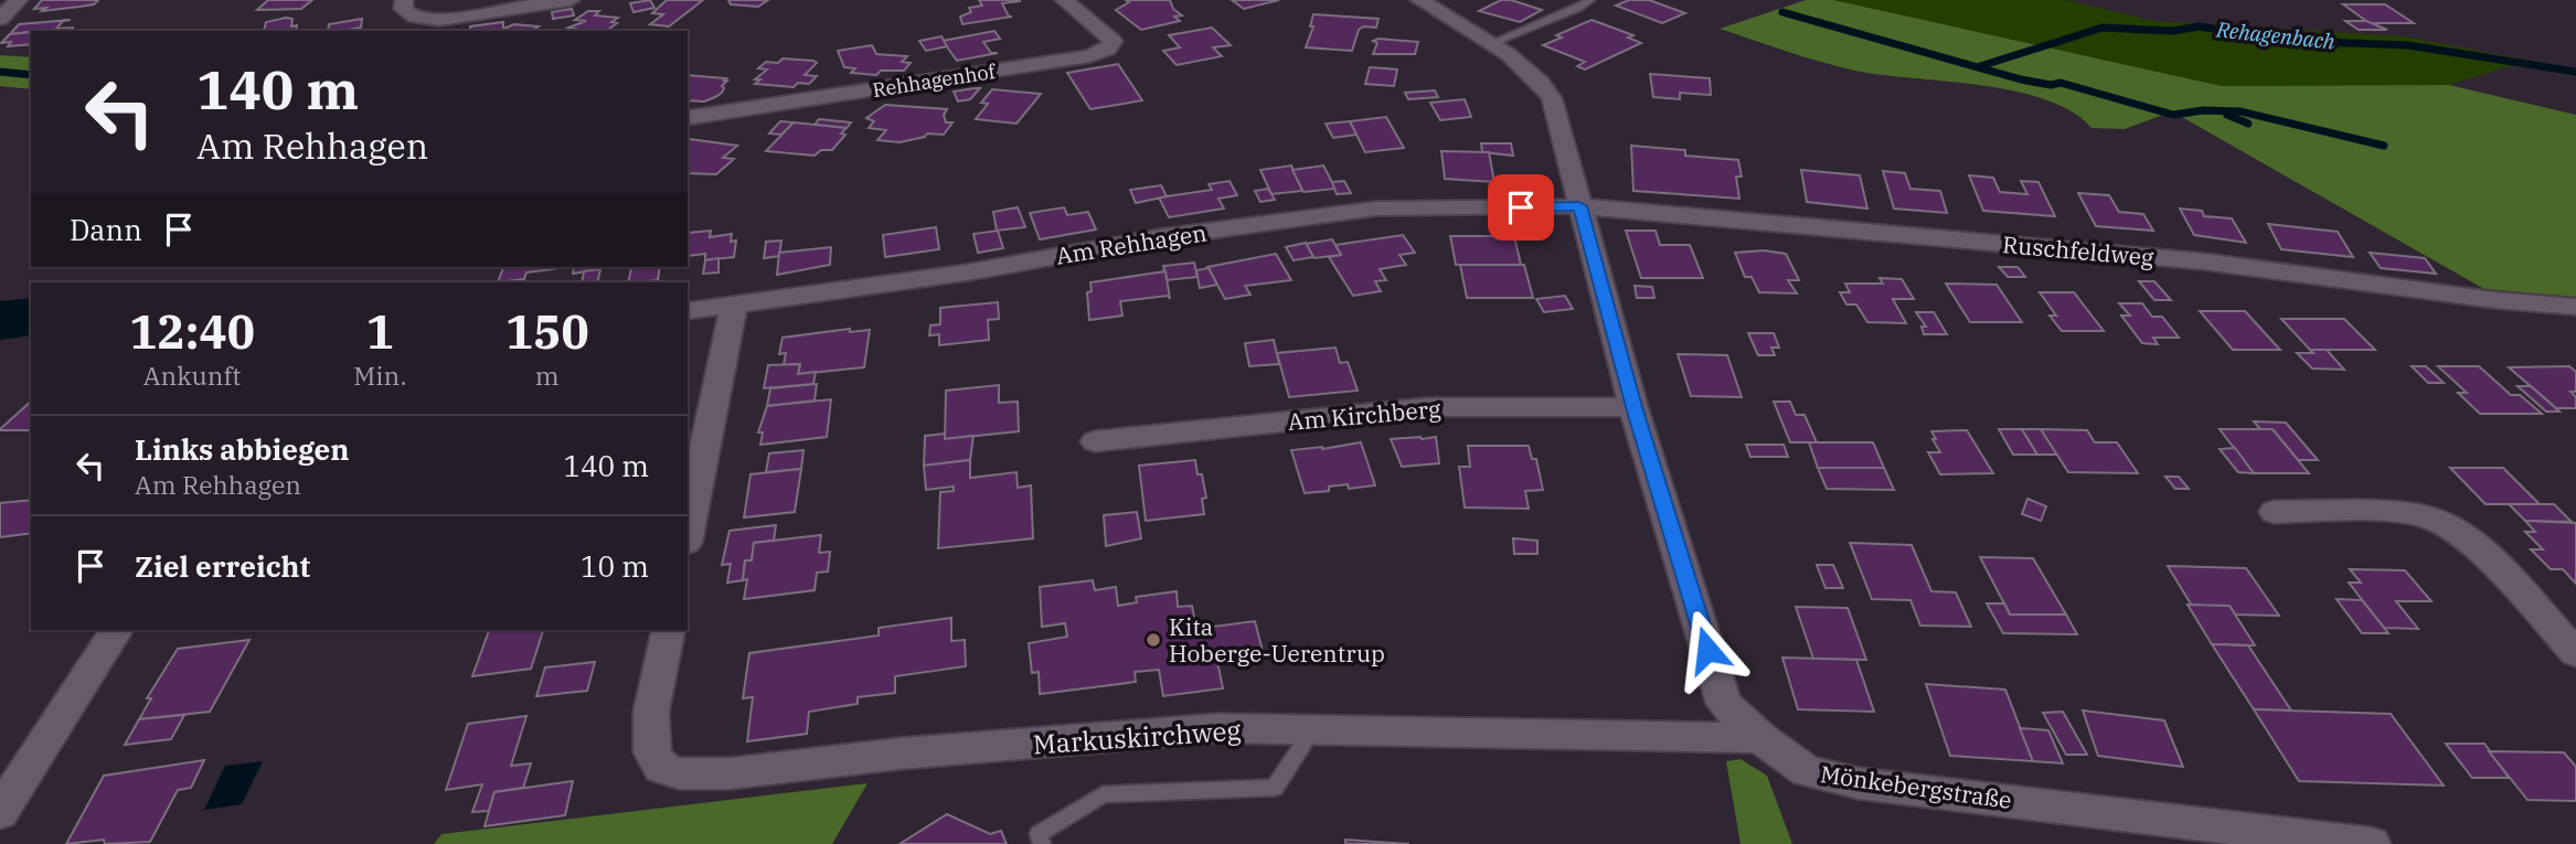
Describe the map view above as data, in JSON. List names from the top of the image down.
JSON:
{
  "streets": {
    "street": [
      "Rehhagenhof",
      "Am Rehhagen",
      "Ruschfeldweg",
      "Am Kirchberg",
      "Markuskirchweg",
      "Mönkebergstraße"
    ]
  },
  "crossings": [
    ["Am Rehhagen", "Ruschfeldweg"],
    ["Am Rehhagen", "Mönkebergstraße"],
    ["Ruschfeldweg", "Mönkebergstraße"],
    ["Am Kirchberg", "Mönkebergstraße"],
    ["Markuskirchweg", "Mönkebergstraße"]
  ],
  "water": ["Rehagenbach"],
  "places": ["Kita Hoberge-Uerentrup"],
  "page": {
    "turn": ["140 m", "Am Rehhagen"],
    "then": "Dann",
    "eta": [
      "12:40",
      "Ankunft",
      "1",
      "Min.",
      "150",
      "m"
    ],
    "list": [
      {
        "name": "Links abbiegen",
        "note": "Am Rehhagen",
        "value": "140 m"
      },
      {
        "name": "Ziel erreicht",
        "value": "10 m"
      }
    ]
  }
}
